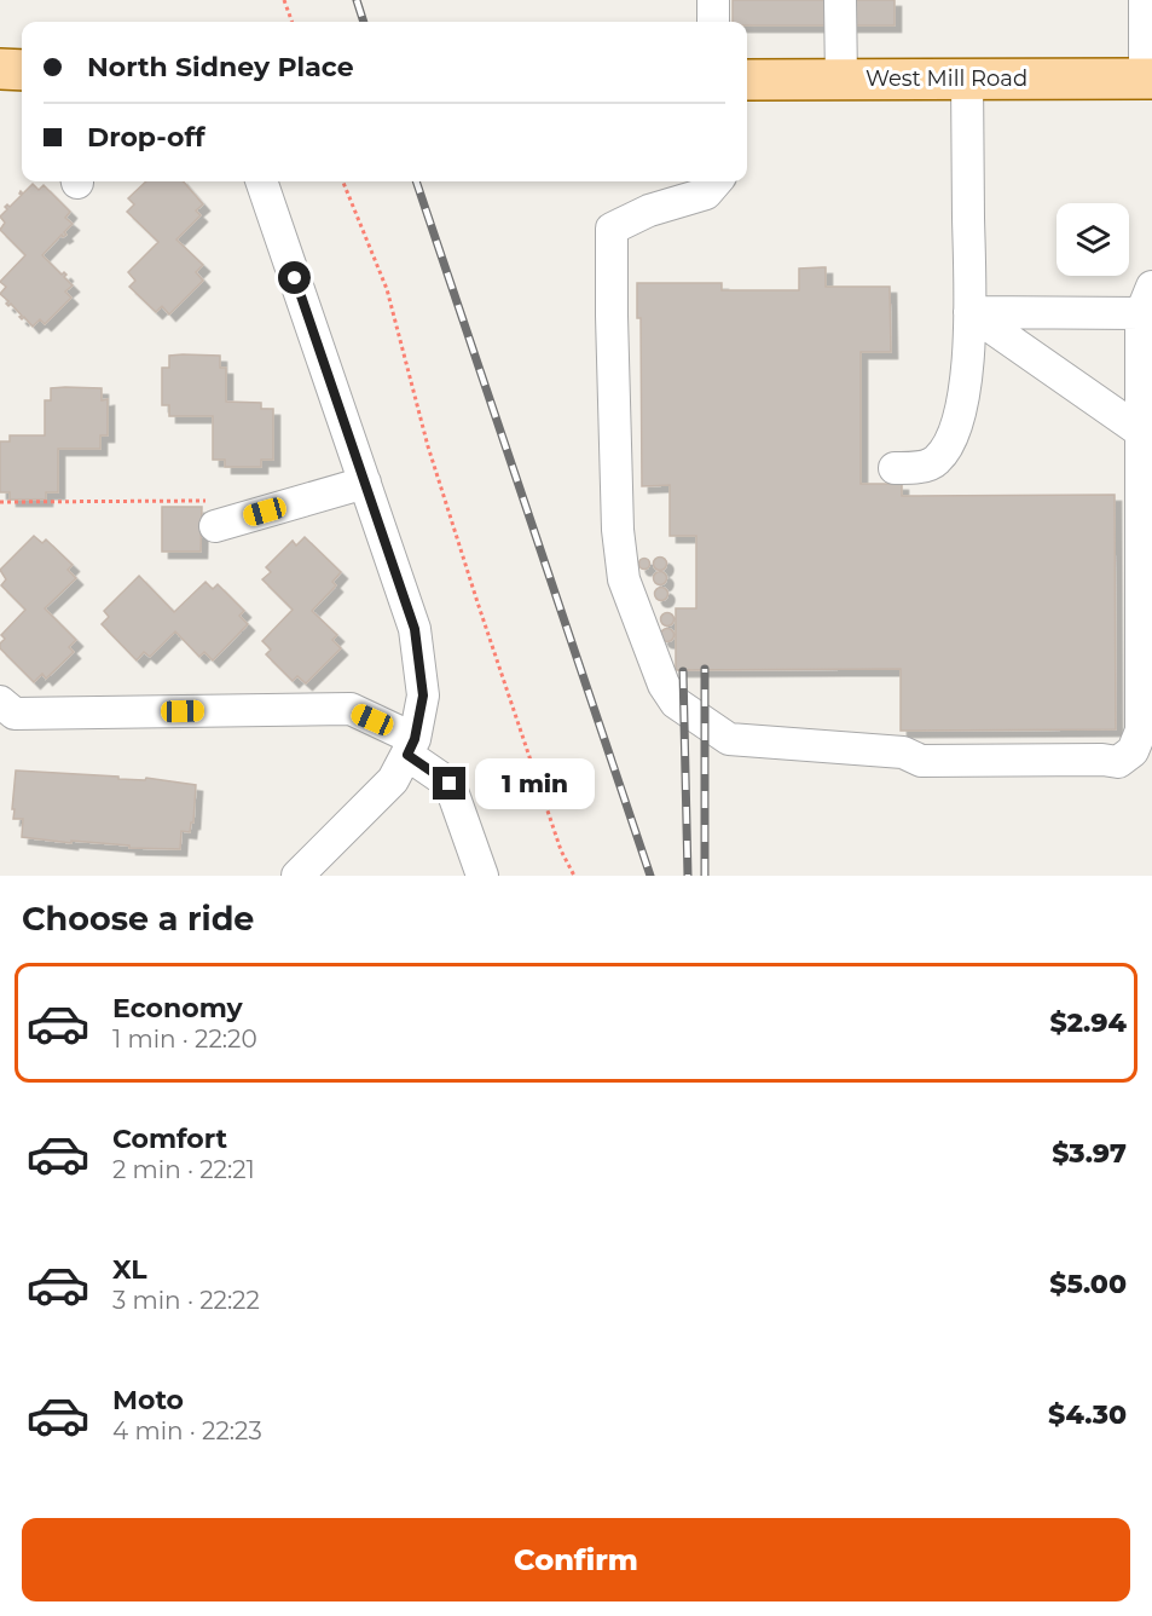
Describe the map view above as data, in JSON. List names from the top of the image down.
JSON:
{
  "streets": {
    "main road": ["West Mill Road"]
  },
  "page": {
    "banner": ["North Sidney Place", "Drop-off"],
    "bubble": "1 min",
    "heading": "Choose a ride",
    "list": [
      {
        "name": "Economy",
        "note": "1 min · 22:20",
        "value": "$2.94"
      },
      {
        "name": "Comfort",
        "note": "2 min · 22:21",
        "value": "$3.97"
      },
      {
        "name": "XL",
        "note": "3 min · 22:22",
        "value": "$5.00"
      },
      {
        "name": "Moto",
        "note": "4 min · 22:23",
        "value": "$4.30"
      }
    ],
    "buttons": "Confirm"
  }
}
